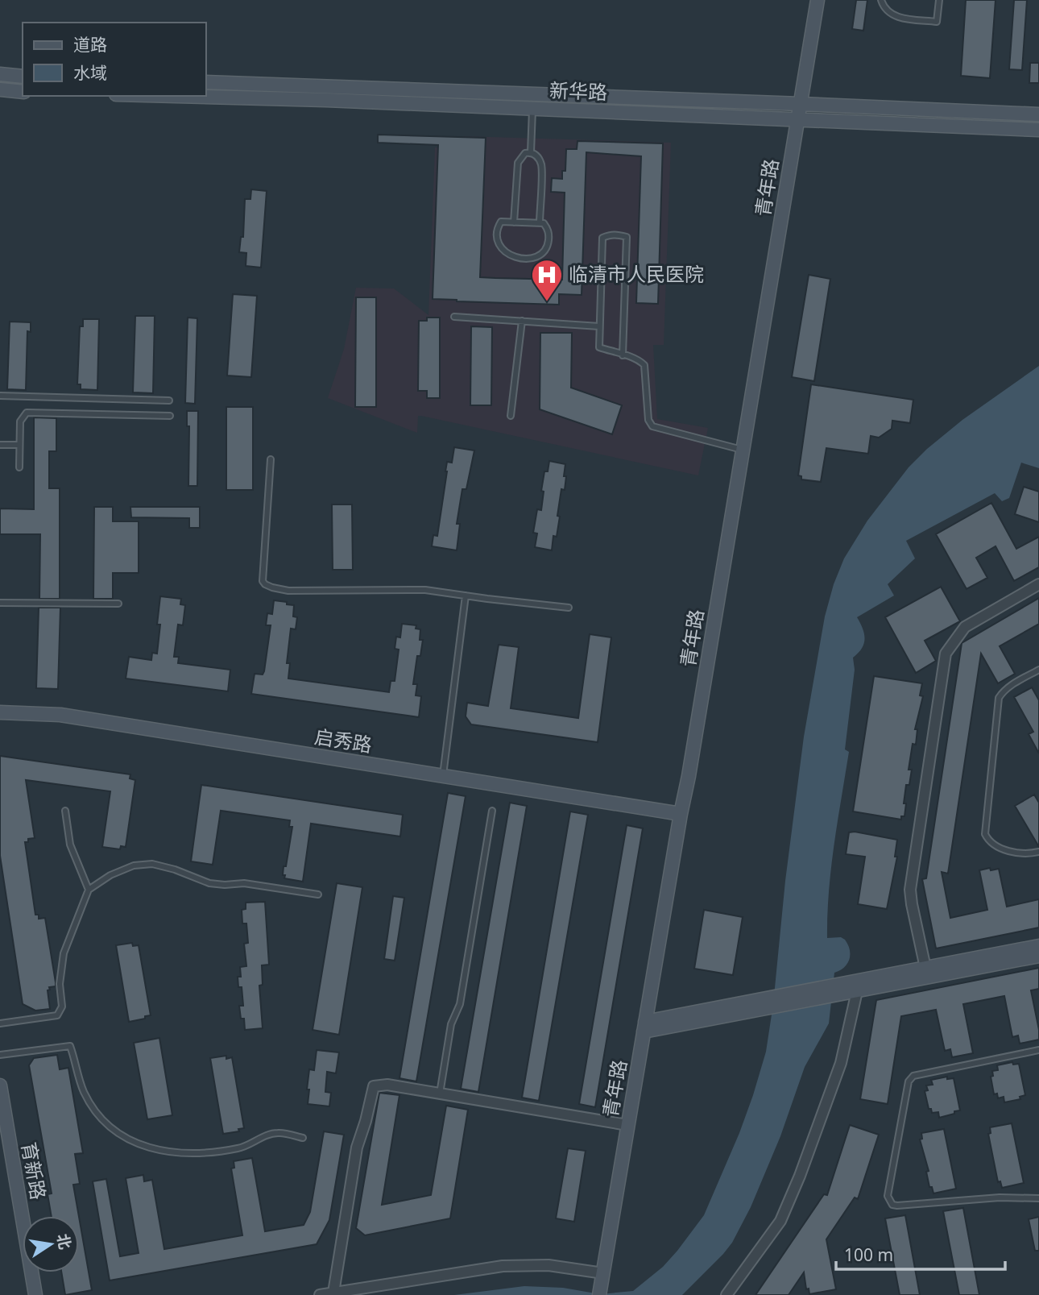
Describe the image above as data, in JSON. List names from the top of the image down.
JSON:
{
  "streets": {
    "street": [
      "新华路",
      "青年路",
      "启秀路",
      "育新路"
    ]
  },
  "crossings": [
    ["新华路", "青年路"],
    ["青年路", "启秀路"]
  ],
  "places": {
    "hospital": ["临清市人民医院"]
  },
  "legend": ["道路", "水域"],
  "scale_bar": "100 m",
  "north": "right"
}
